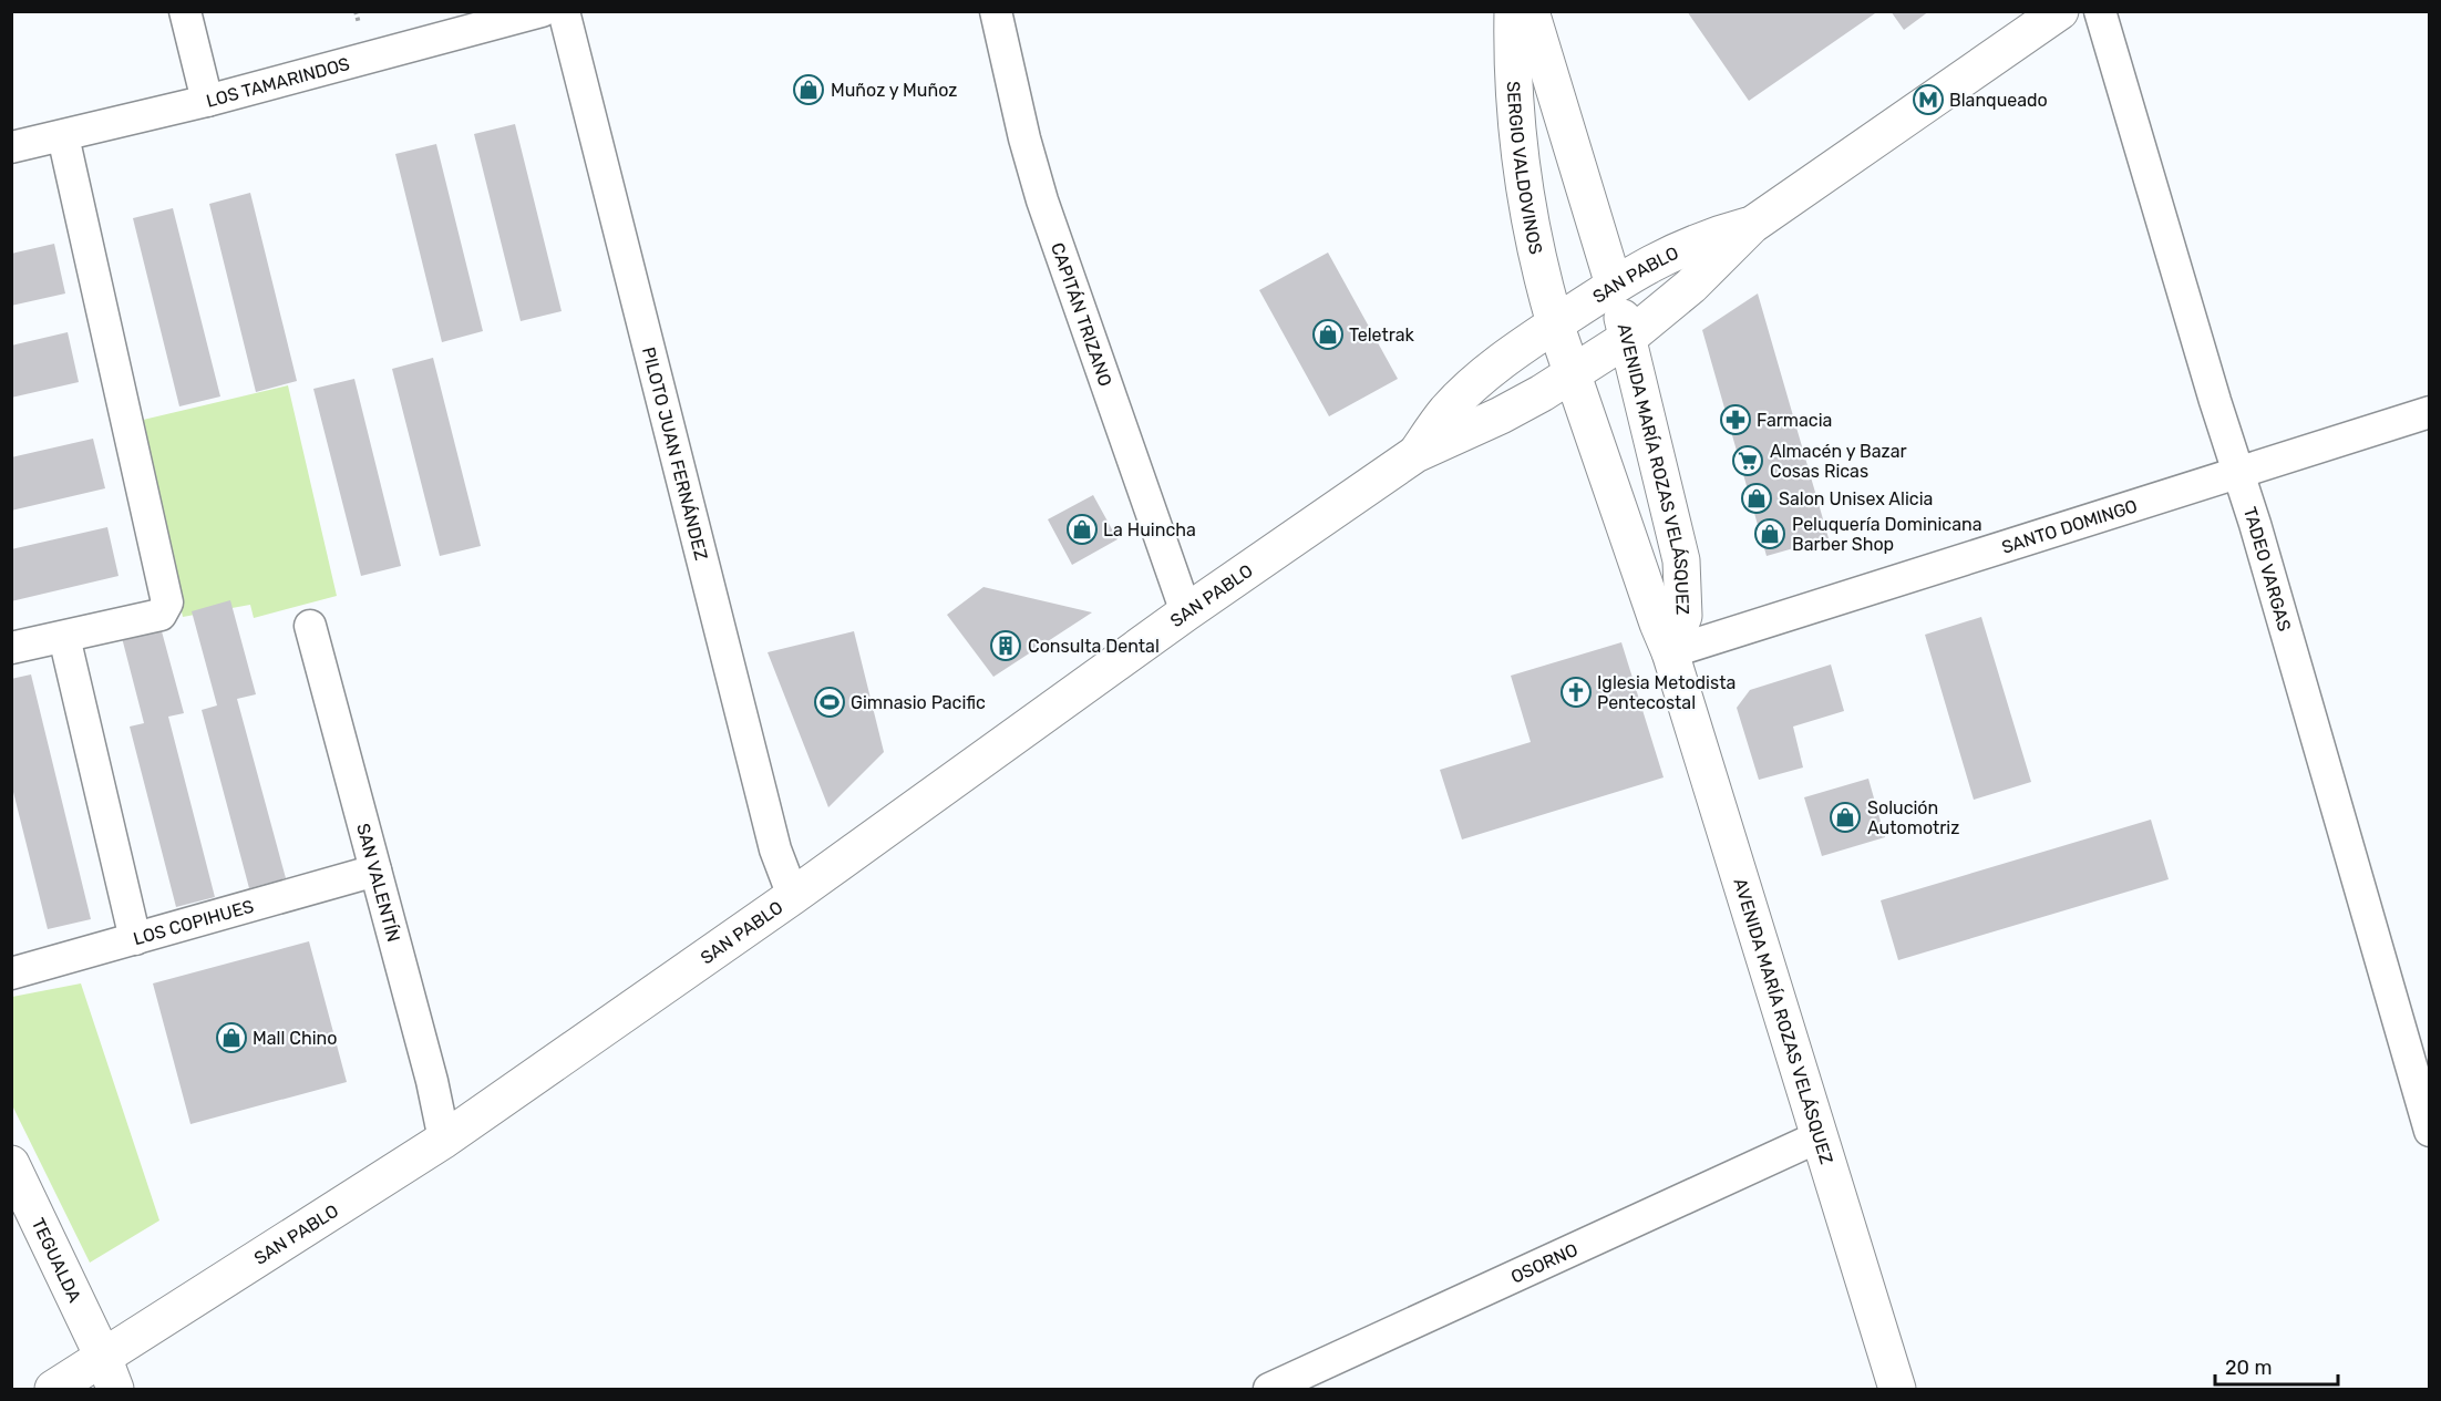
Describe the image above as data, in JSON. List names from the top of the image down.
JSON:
{
  "streets": {
    "main road": [
      "SERGIO VALDOVINOS",
      "SAN PABLO",
      "AVENIDA MARÍA ROZAS VELÁSQUEZ",
      "TEGUALDA"
    ],
    "street": [
      "LOS TAMARINDOS",
      "CAPITÁN TRIZANO",
      "PILOTO JUAN FERNÁNDEZ",
      "SANTO DOMINGO",
      "TADEO VARGAS",
      "SAN VALENTÍN",
      "LOS COPIHUES",
      "OSORNO"
    ]
  },
  "crossings": [
    ["SERGIO VALDOVINOS", "SAN PABLO"],
    ["SERGIO VALDOVINOS", "AVENIDA MARÍA ROZAS VELÁSQUEZ"],
    ["SAN PABLO", "CAPITÁN TRIZANO"],
    ["SAN PABLO", "PILOTO JUAN FERNÁNDEZ"],
    ["SAN PABLO", "AVENIDA MARÍA ROZAS VELÁSQUEZ"],
    ["SAN PABLO", "SAN VALENTÍN"],
    ["SAN PABLO", "TEGUALDA"],
    ["AVENIDA MARÍA ROZAS VELÁSQUEZ", "SANTO DOMINGO"],
    ["AVENIDA MARÍA ROZAS VELÁSQUEZ", "OSORNO"],
    ["SANTO DOMINGO", "TADEO VARGAS"],
    ["SAN VALENTÍN", "LOS COPIHUES"]
  ],
  "places": {
    "shop": [
      "Muñoz y Muñoz",
      "Teletrak",
      "Salon Unisex Alicia",
      "La Huincha",
      "Peluquería Dominicana Barber Shop",
      "Solución Automotriz",
      "Mall Chino"
    ],
    "metro station": ["Blanqueado"],
    "pharmacy": ["Farmacia"],
    "supermarket": ["Almacén y Bazar Cosas Ricas"],
    "building": ["Consulta Dental"],
    "church": ["Iglesia Metodista Pentecostal"],
    "sports": ["Gimnasio Pacific"]
  },
  "scale_bar": "20 m"
}
